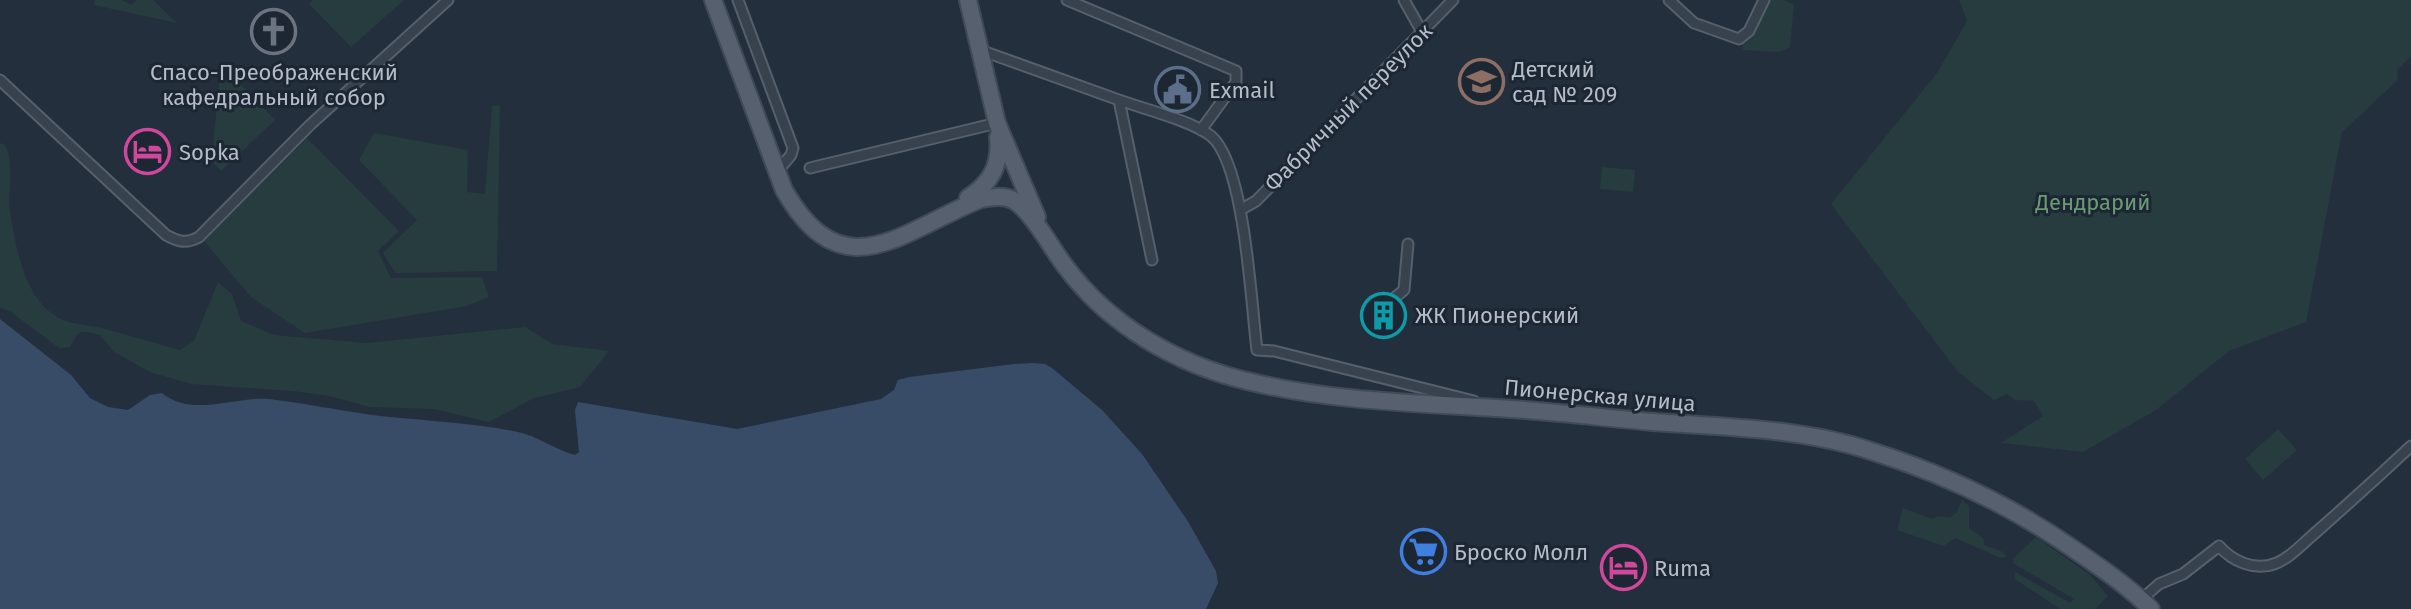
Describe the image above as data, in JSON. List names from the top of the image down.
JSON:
{
  "streets": {
    "main road": ["Пионерская улица"],
    "street": ["Фабричный переулок"]
  },
  "parks": ["Дендрарий"],
  "places": {
    "church": ["Спасо-Преображенский кафедральный собор"],
    "school or university": ["Детский сад № 209"],
    "public building": ["Exmail"],
    "hotel": ["Sopka", "Ruma"],
    "building": ["ЖК Пионерский"],
    "supermarket": ["Броско Молл"]
  }
}
